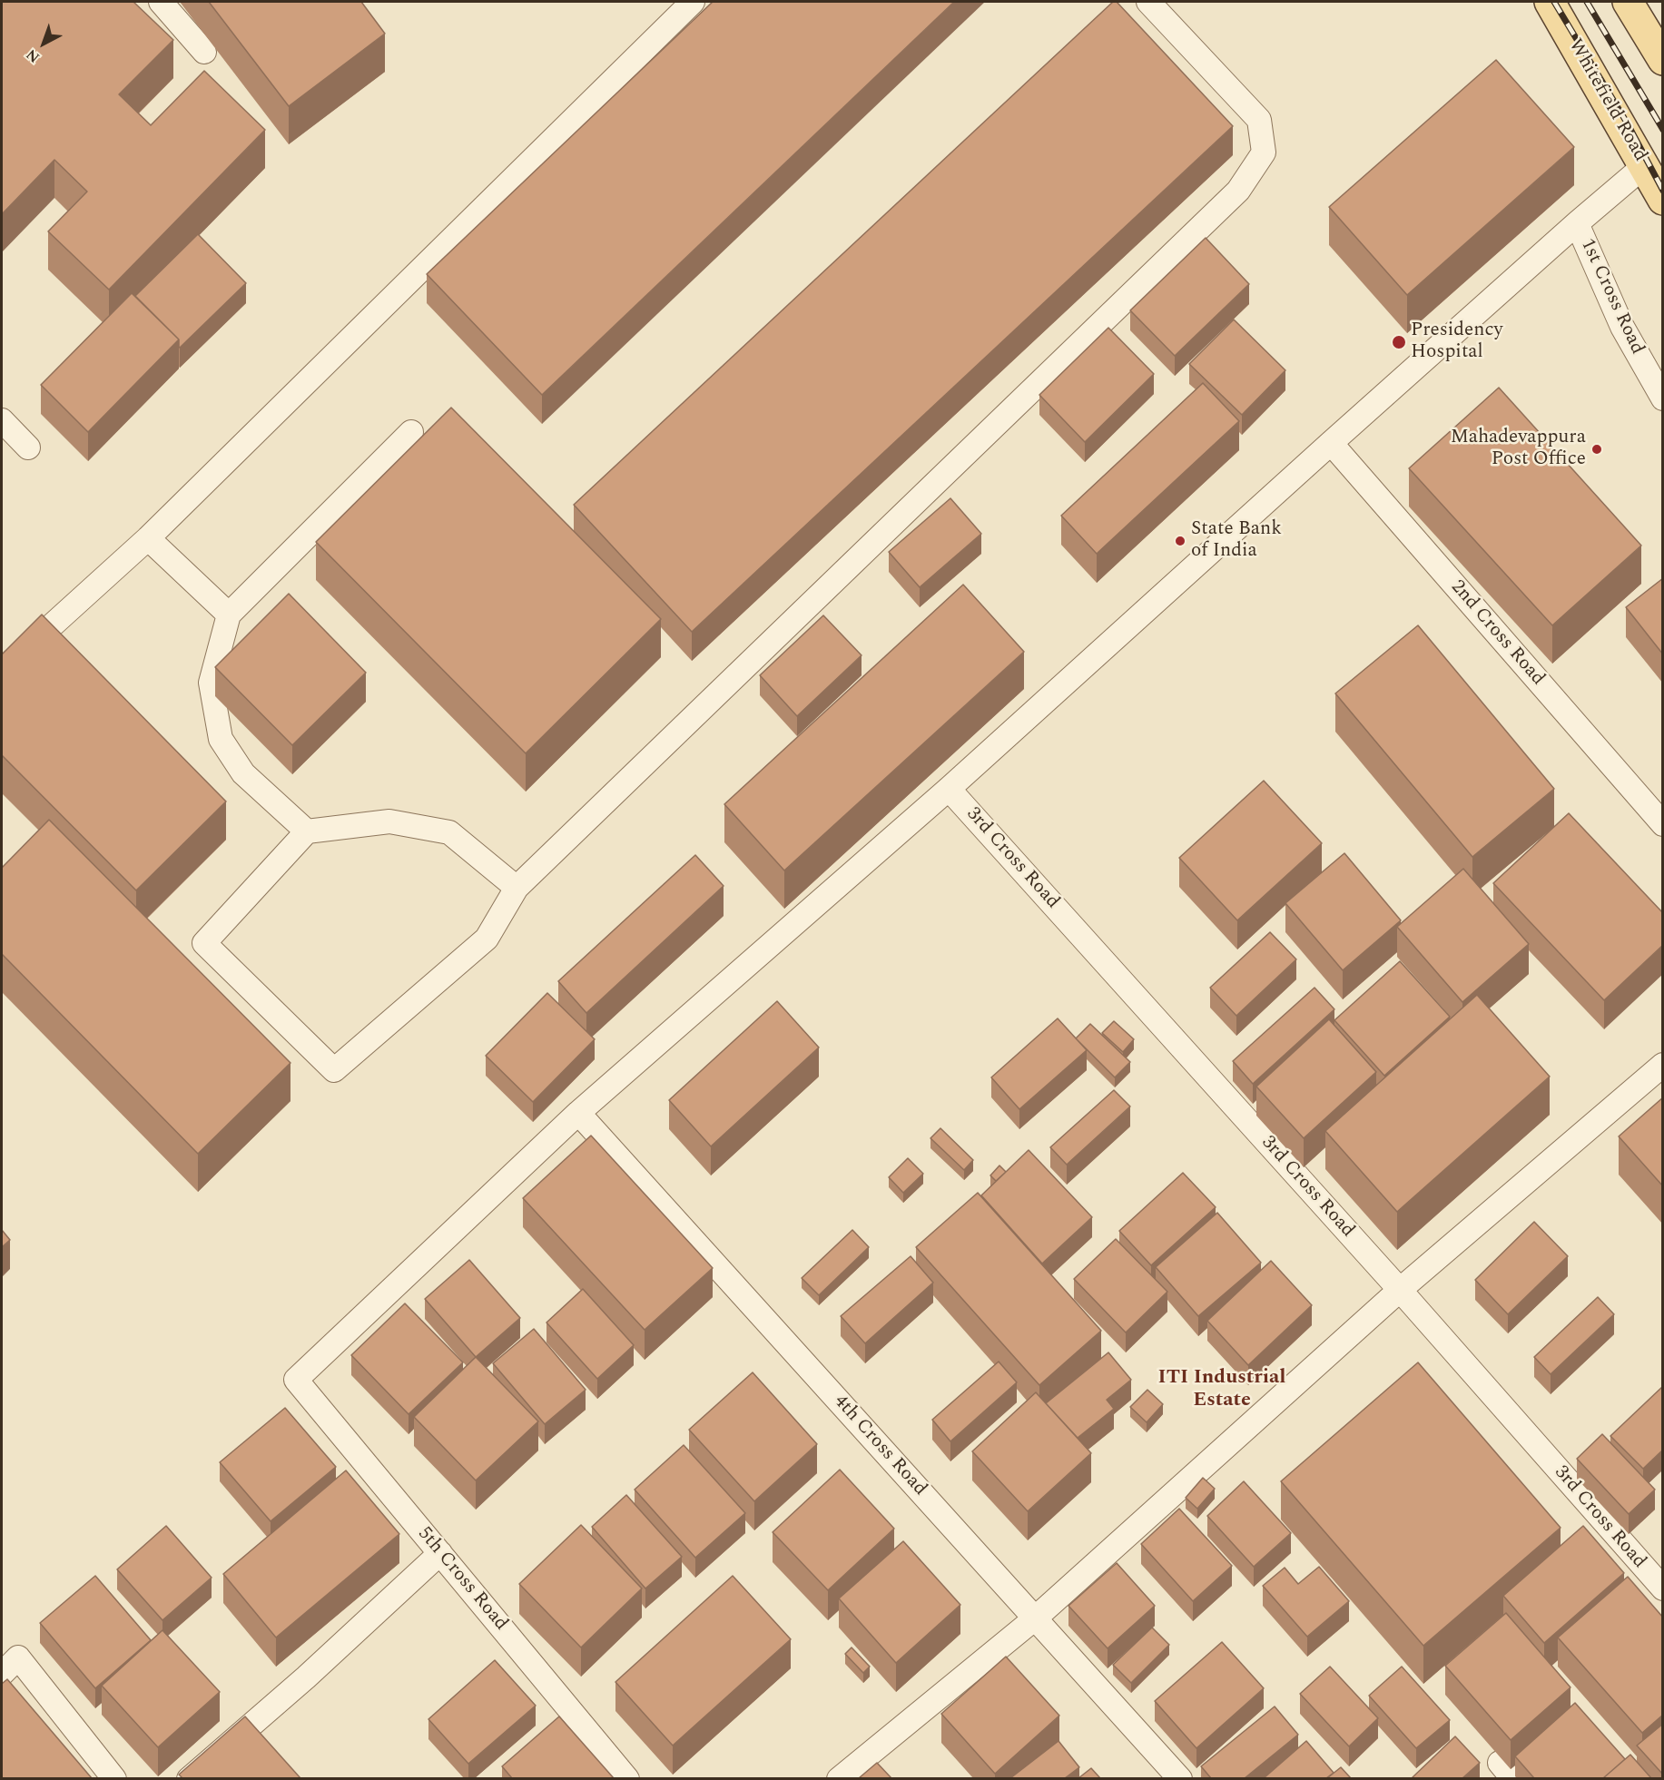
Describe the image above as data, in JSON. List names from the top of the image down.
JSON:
{
  "streets": {
    "main road": ["Whitefield Road"],
    "lane": [
      "1st Cross Road",
      "2nd Cross Road",
      "3rd Cross Road",
      "4th Cross Road",
      "5th Cross Road"
    ]
  },
  "crossings": [
    ["4th Cross Road", "5th Cross Road"]
  ],
  "districts": ["ITI Industrial Estate"],
  "places": ["Presidency Hospital", "Mahadevappura Post Office", "State Bank of India"],
  "north": "bottom left"
}
